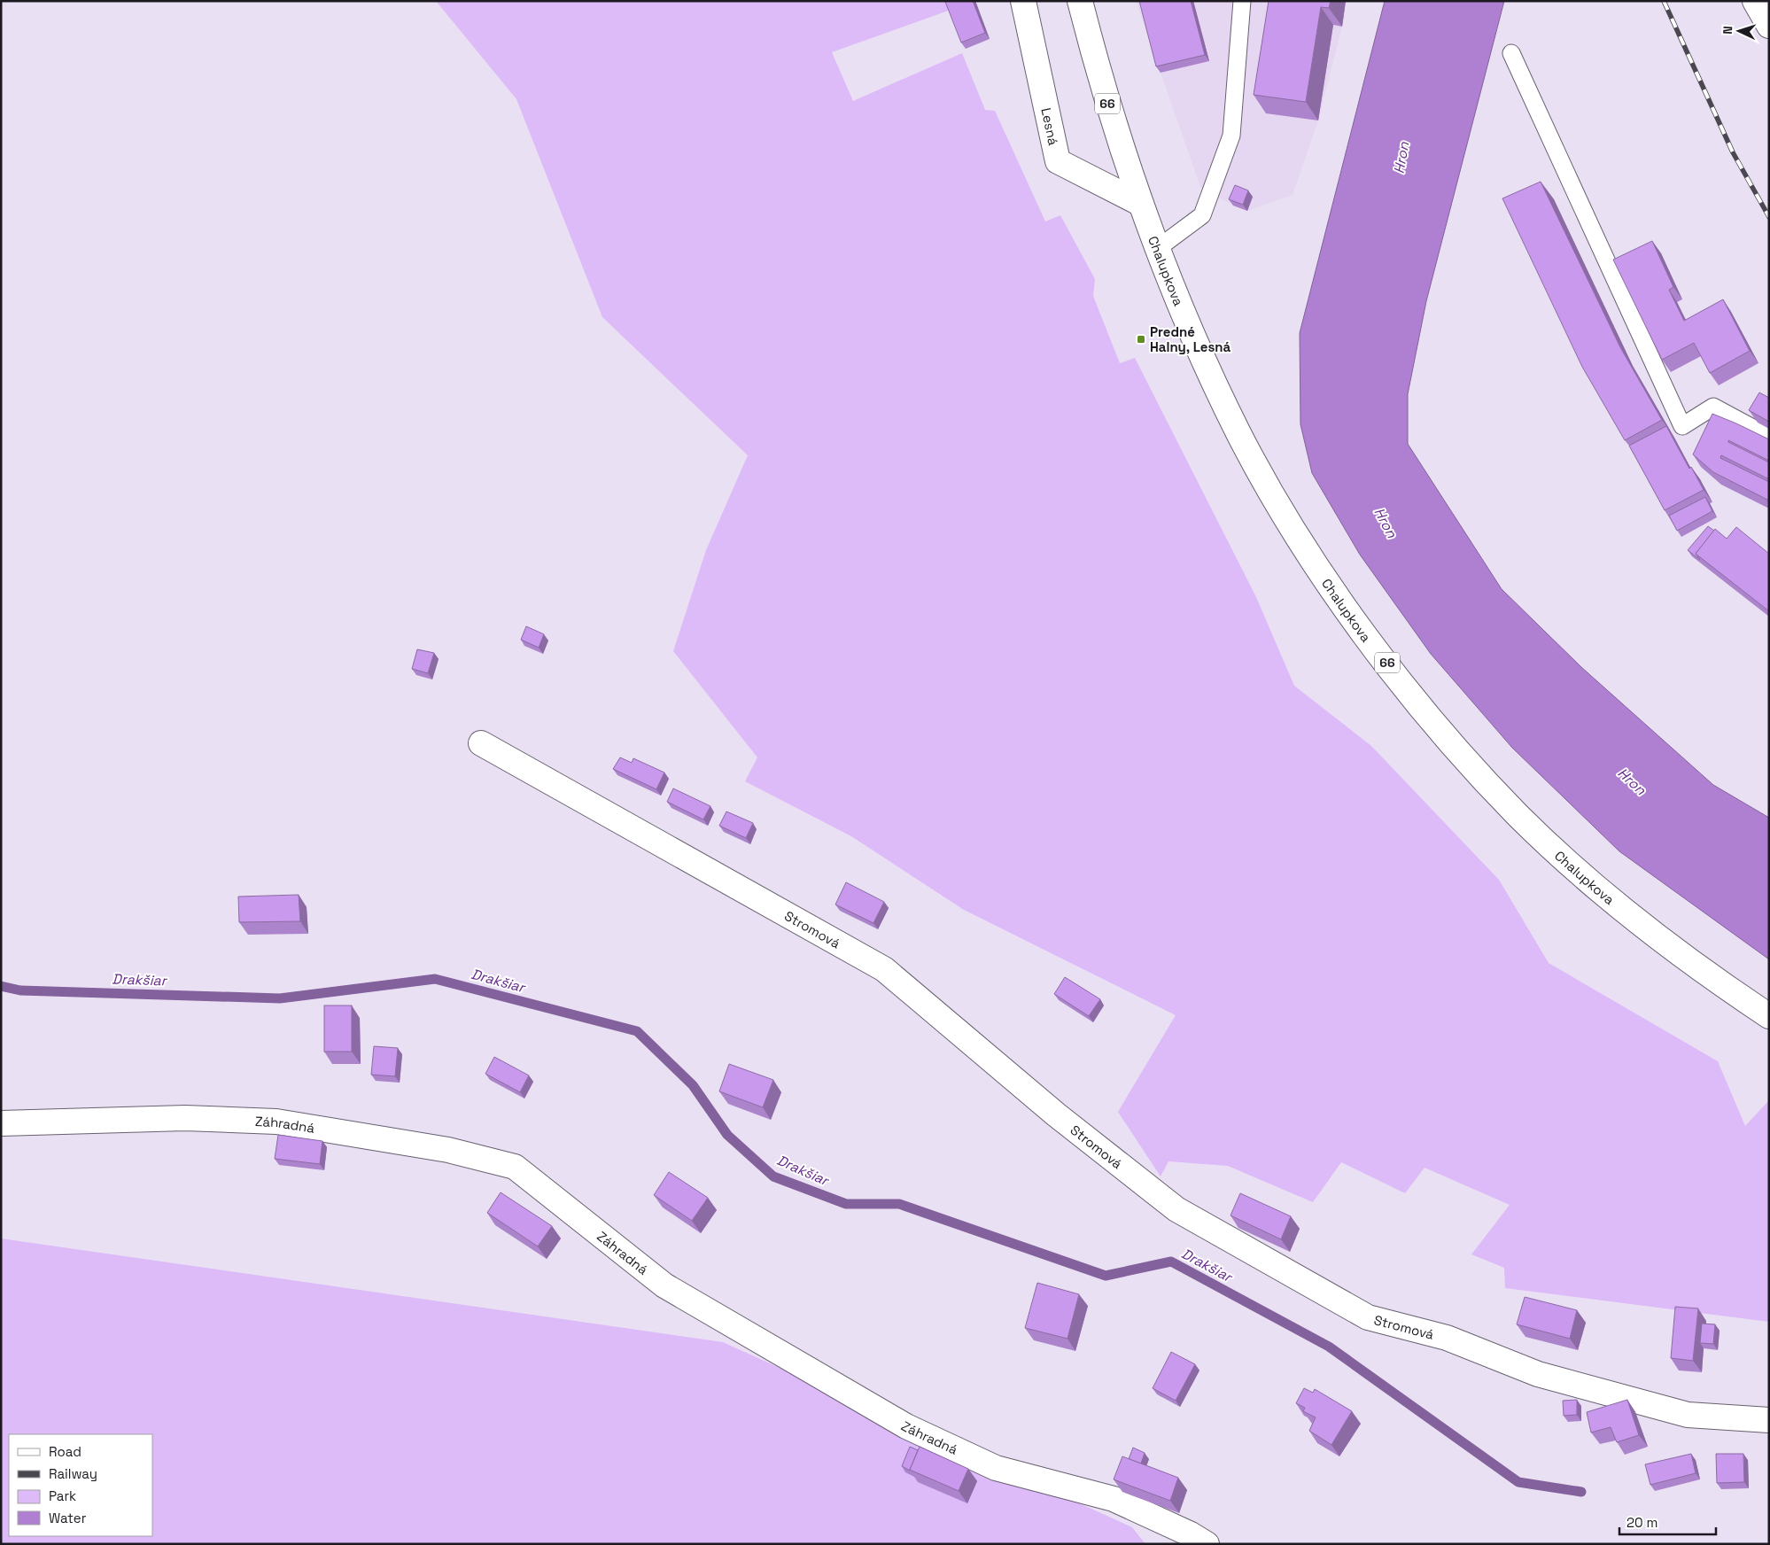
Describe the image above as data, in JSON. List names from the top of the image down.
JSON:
{
  "streets": {
    "street": [
      "66",
      "Lesná",
      "Chalupkova",
      "Stromová",
      "Záhradná"
    ]
  },
  "crossings": [
    ["66", "Lesná"],
    ["66", "Chalupkova"],
    ["Lesná", "Chalupkova"]
  ],
  "water": ["Hron", "Drakšiar"],
  "places": {
    "transit": ["Predné Halny, Lesná"]
  },
  "legend": [
    "Road",
    "Railway",
    "Park",
    "Water"
  ],
  "scale_bar": "20 m",
  "north": "left"
}
